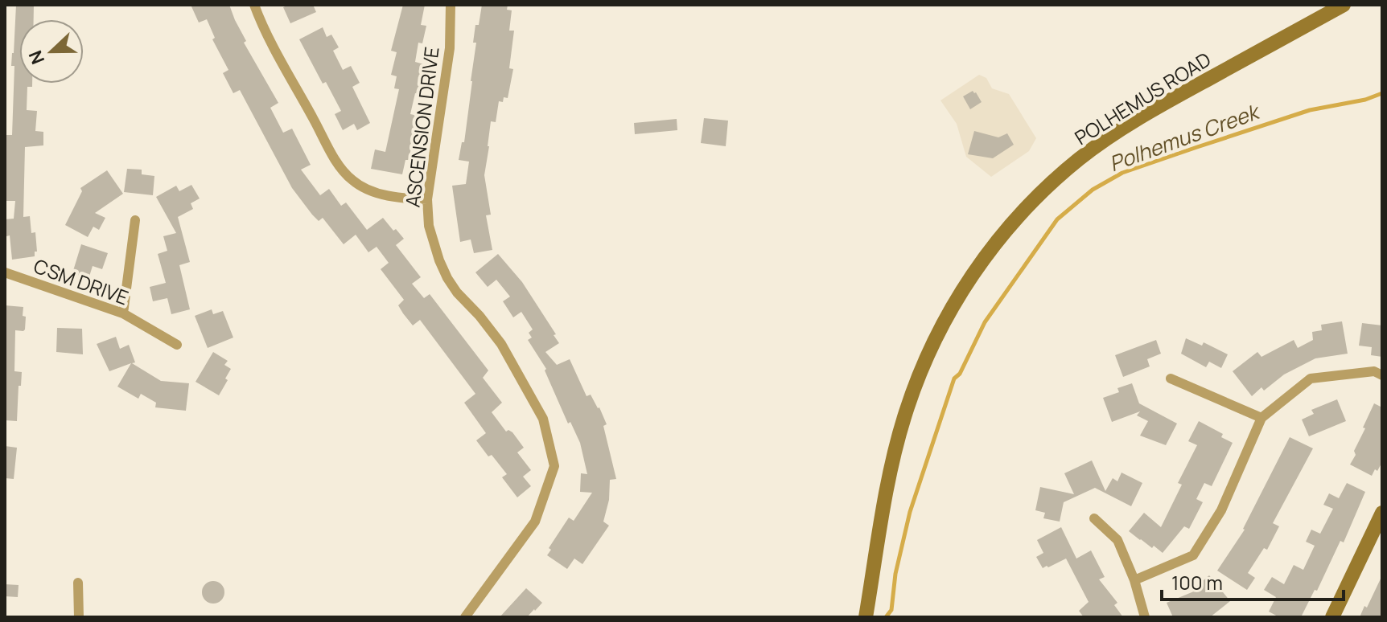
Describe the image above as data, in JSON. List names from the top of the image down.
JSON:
{
  "streets": {
    "main road": ["POLHEMUS ROAD"],
    "street": ["ASCENSION DRIVE", "CSM DRIVE"]
  },
  "water": ["Polhemus Creek"],
  "scale_bar": "100 m",
  "north": "left"
}
